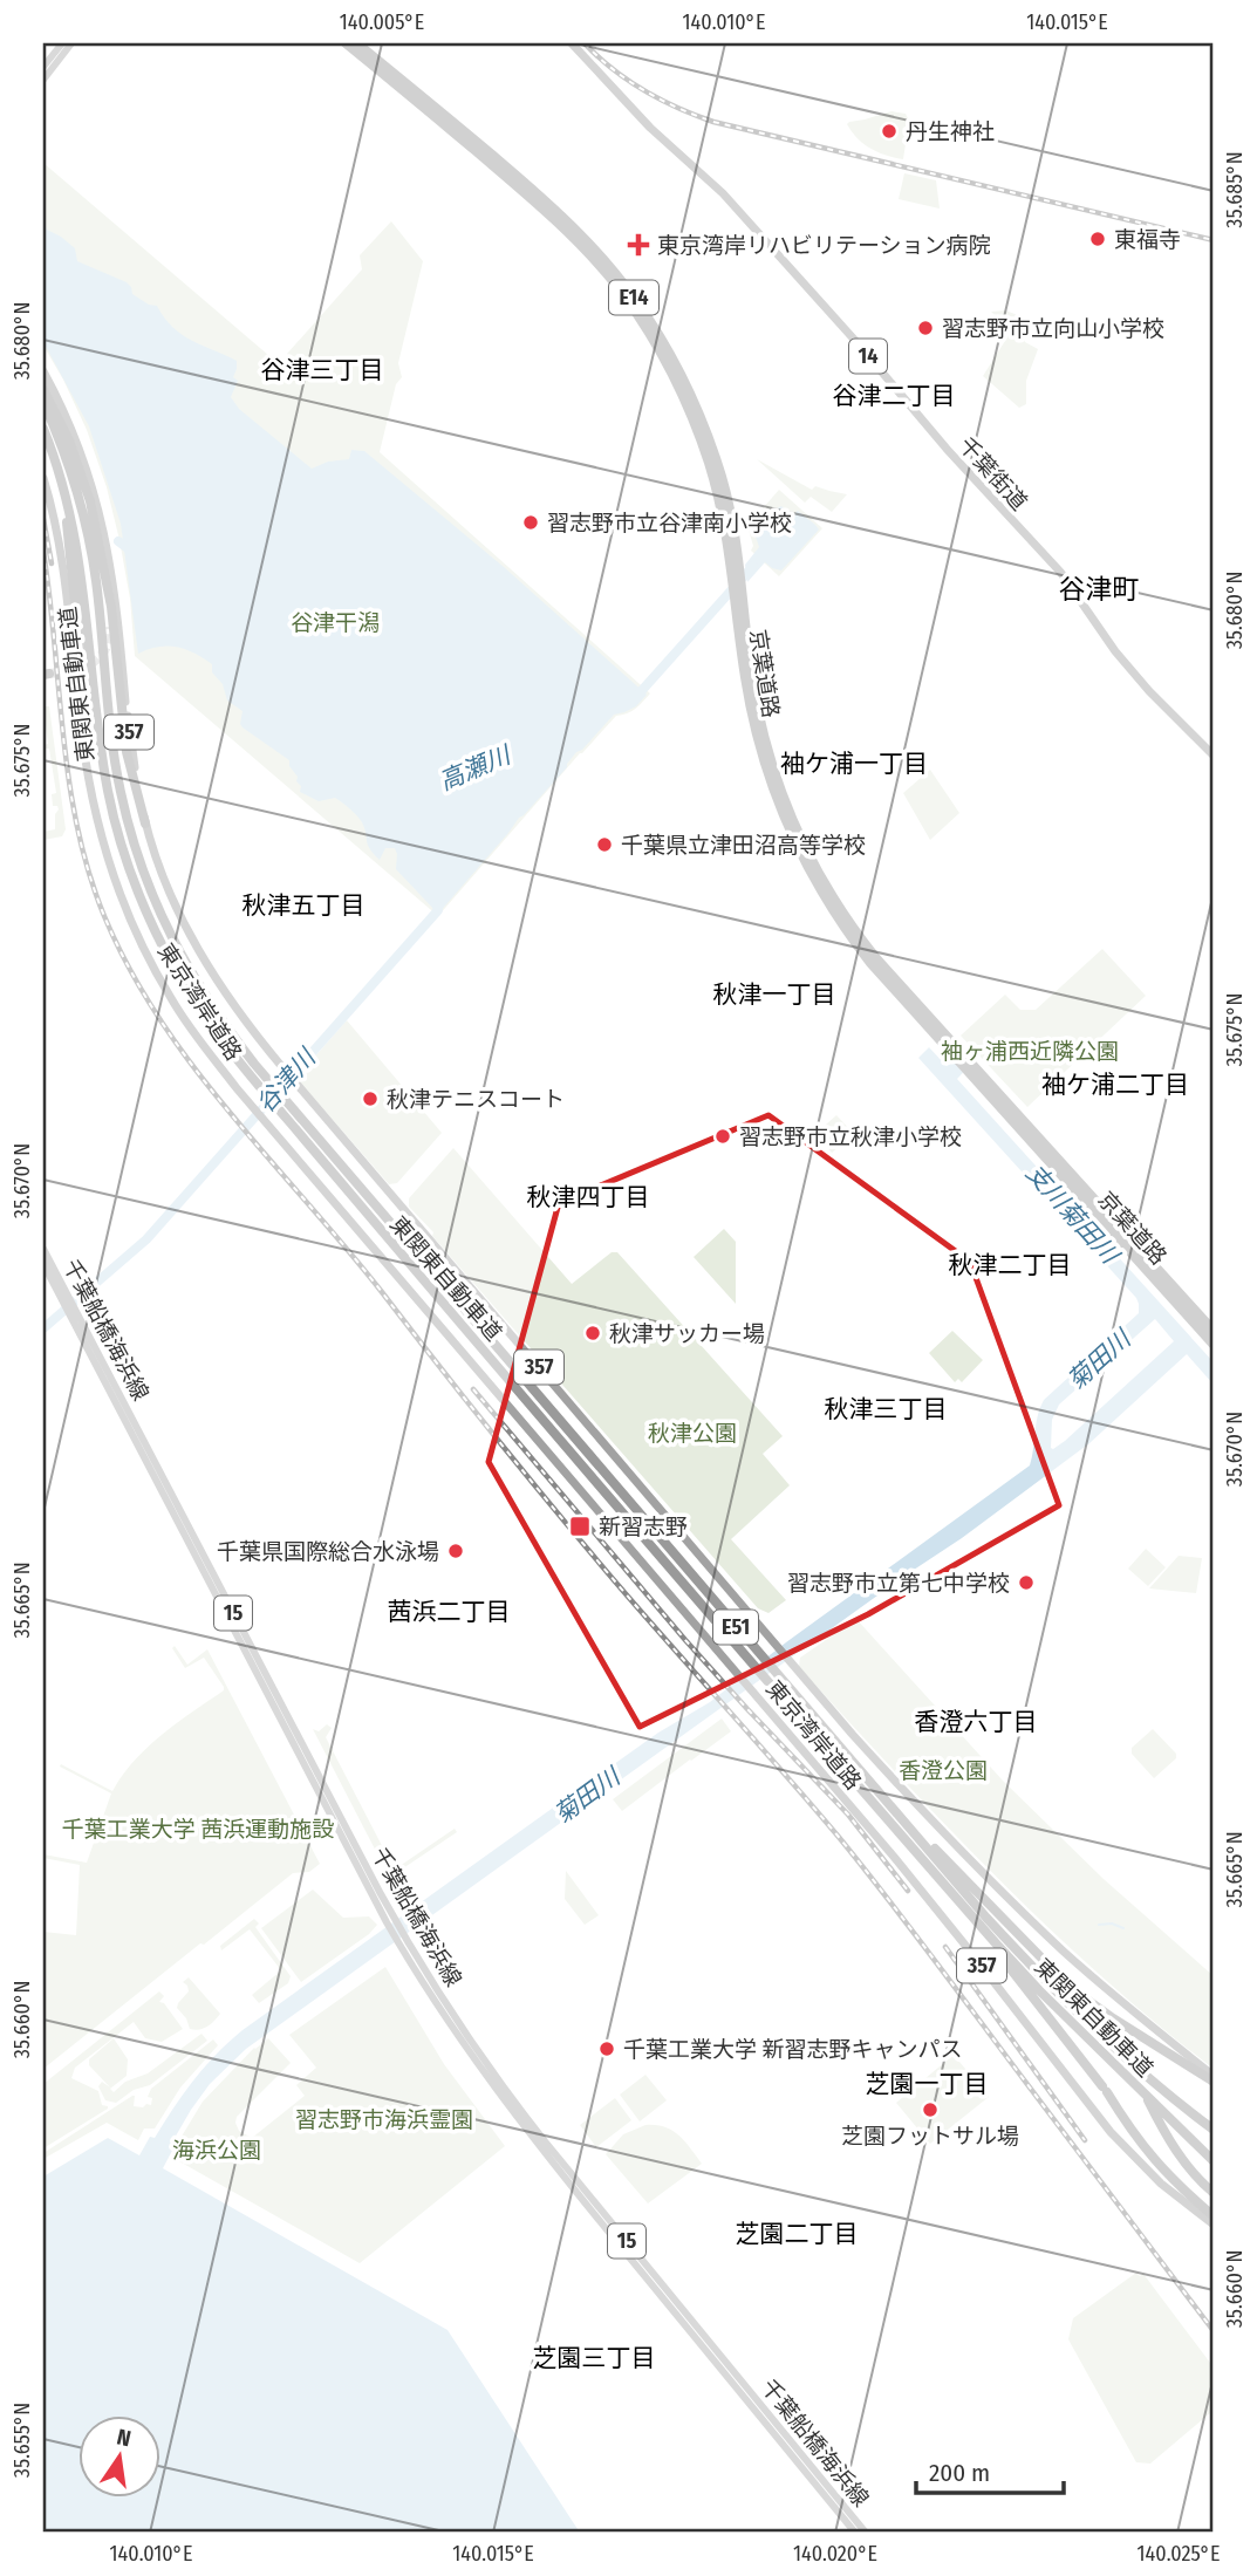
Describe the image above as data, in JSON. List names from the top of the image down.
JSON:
{
  "streets": {
    "highway": [
      "E14",
      "14",
      "千葉街道",
      "京葉道路",
      "東関東自動車道",
      "357",
      "東京湾岸道路",
      "E51"
    ],
    "main road": ["千葉船橋海浜線", "15"]
  },
  "districts": [
    "谷津三丁目",
    "谷津二丁目",
    "谷津町",
    "袖ケ浦一丁目",
    "秋津五丁目",
    "秋津一丁目",
    "袖ケ浦二丁目",
    "秋津四丁目",
    "秋津二丁目",
    "秋津三丁目",
    "茜浜二丁目",
    "香澄六丁目",
    "芝園一丁目",
    "芝園二丁目",
    "芝園三丁目"
  ],
  "water": [
    "高瀬川",
    "谷津川",
    "支川菊田川",
    "菊田川"
  ],
  "parks": [
    "谷津干潟",
    "袖ヶ浦西近隣公園",
    "秋津公園",
    "香澄公園",
    "千葉工業大学 茜浜運動施設",
    "習志野市海浜霊園",
    "海浜公園"
  ],
  "places": {
    "other": [
      "丹生神社",
      "東福寺",
      "習志野市立向山小学校",
      "習志野市立谷津南小学校",
      "千葉県立津田沼高等学校",
      "秋津テニスコート",
      "習志野市立秋津小学校",
      "秋津サッカー場",
      "千葉県国際総合水泳場",
      "習志野市立第七中学校",
      "千葉工業大学 新習志野キャンパス",
      "芝園フットサル場"
    ],
    "health": ["東京湾岸リハビリテーション病院"],
    "transit": ["新習志野"]
  },
  "scale_bar": "200 m",
  "north": "top",
  "coordinates": [
    "140.005°E",
    "140.010°E",
    "140.015°E",
    "35.685°N",
    "35.680°N",
    "35.675°N",
    "35.670°N",
    "35.665°N",
    "35.660°N",
    "35.655°N",
    "140.020°E",
    "140.025°E"
  ]
}
